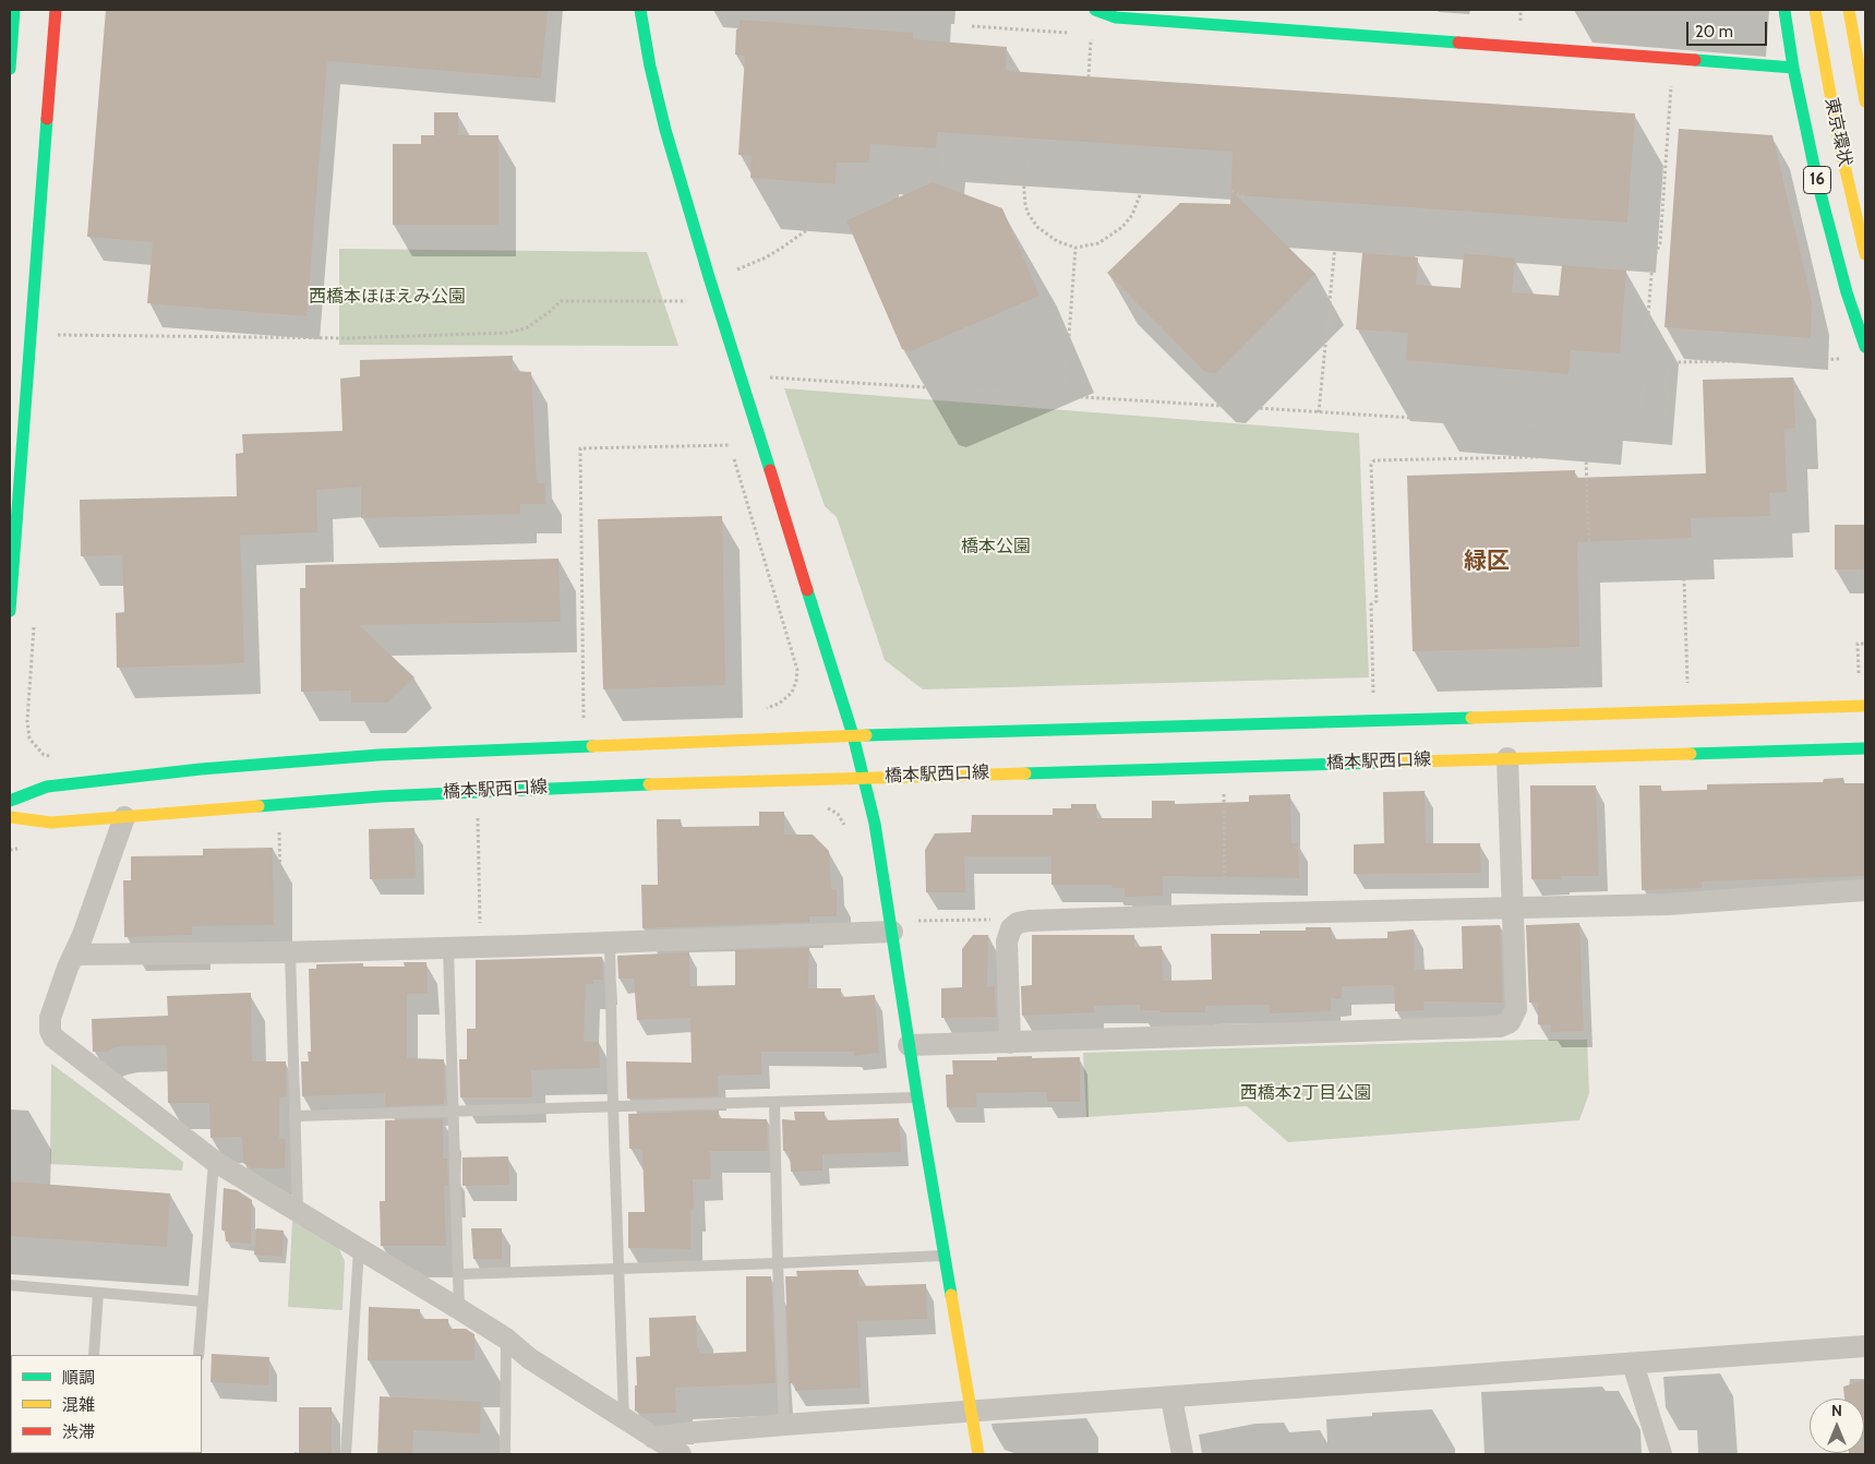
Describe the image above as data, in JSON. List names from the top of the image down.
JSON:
{
  "streets": {
    "main road": ["東京環状", "16", "橋本駅西口線"]
  },
  "districts": ["緑区"],
  "parks": ["西橋本ほほえみ公園", "橋本公園", "西橋本2丁目公園"],
  "legend": ["順調", "混雑", "渋滞"],
  "scale_bar": "20 m",
  "north": "top"
}
